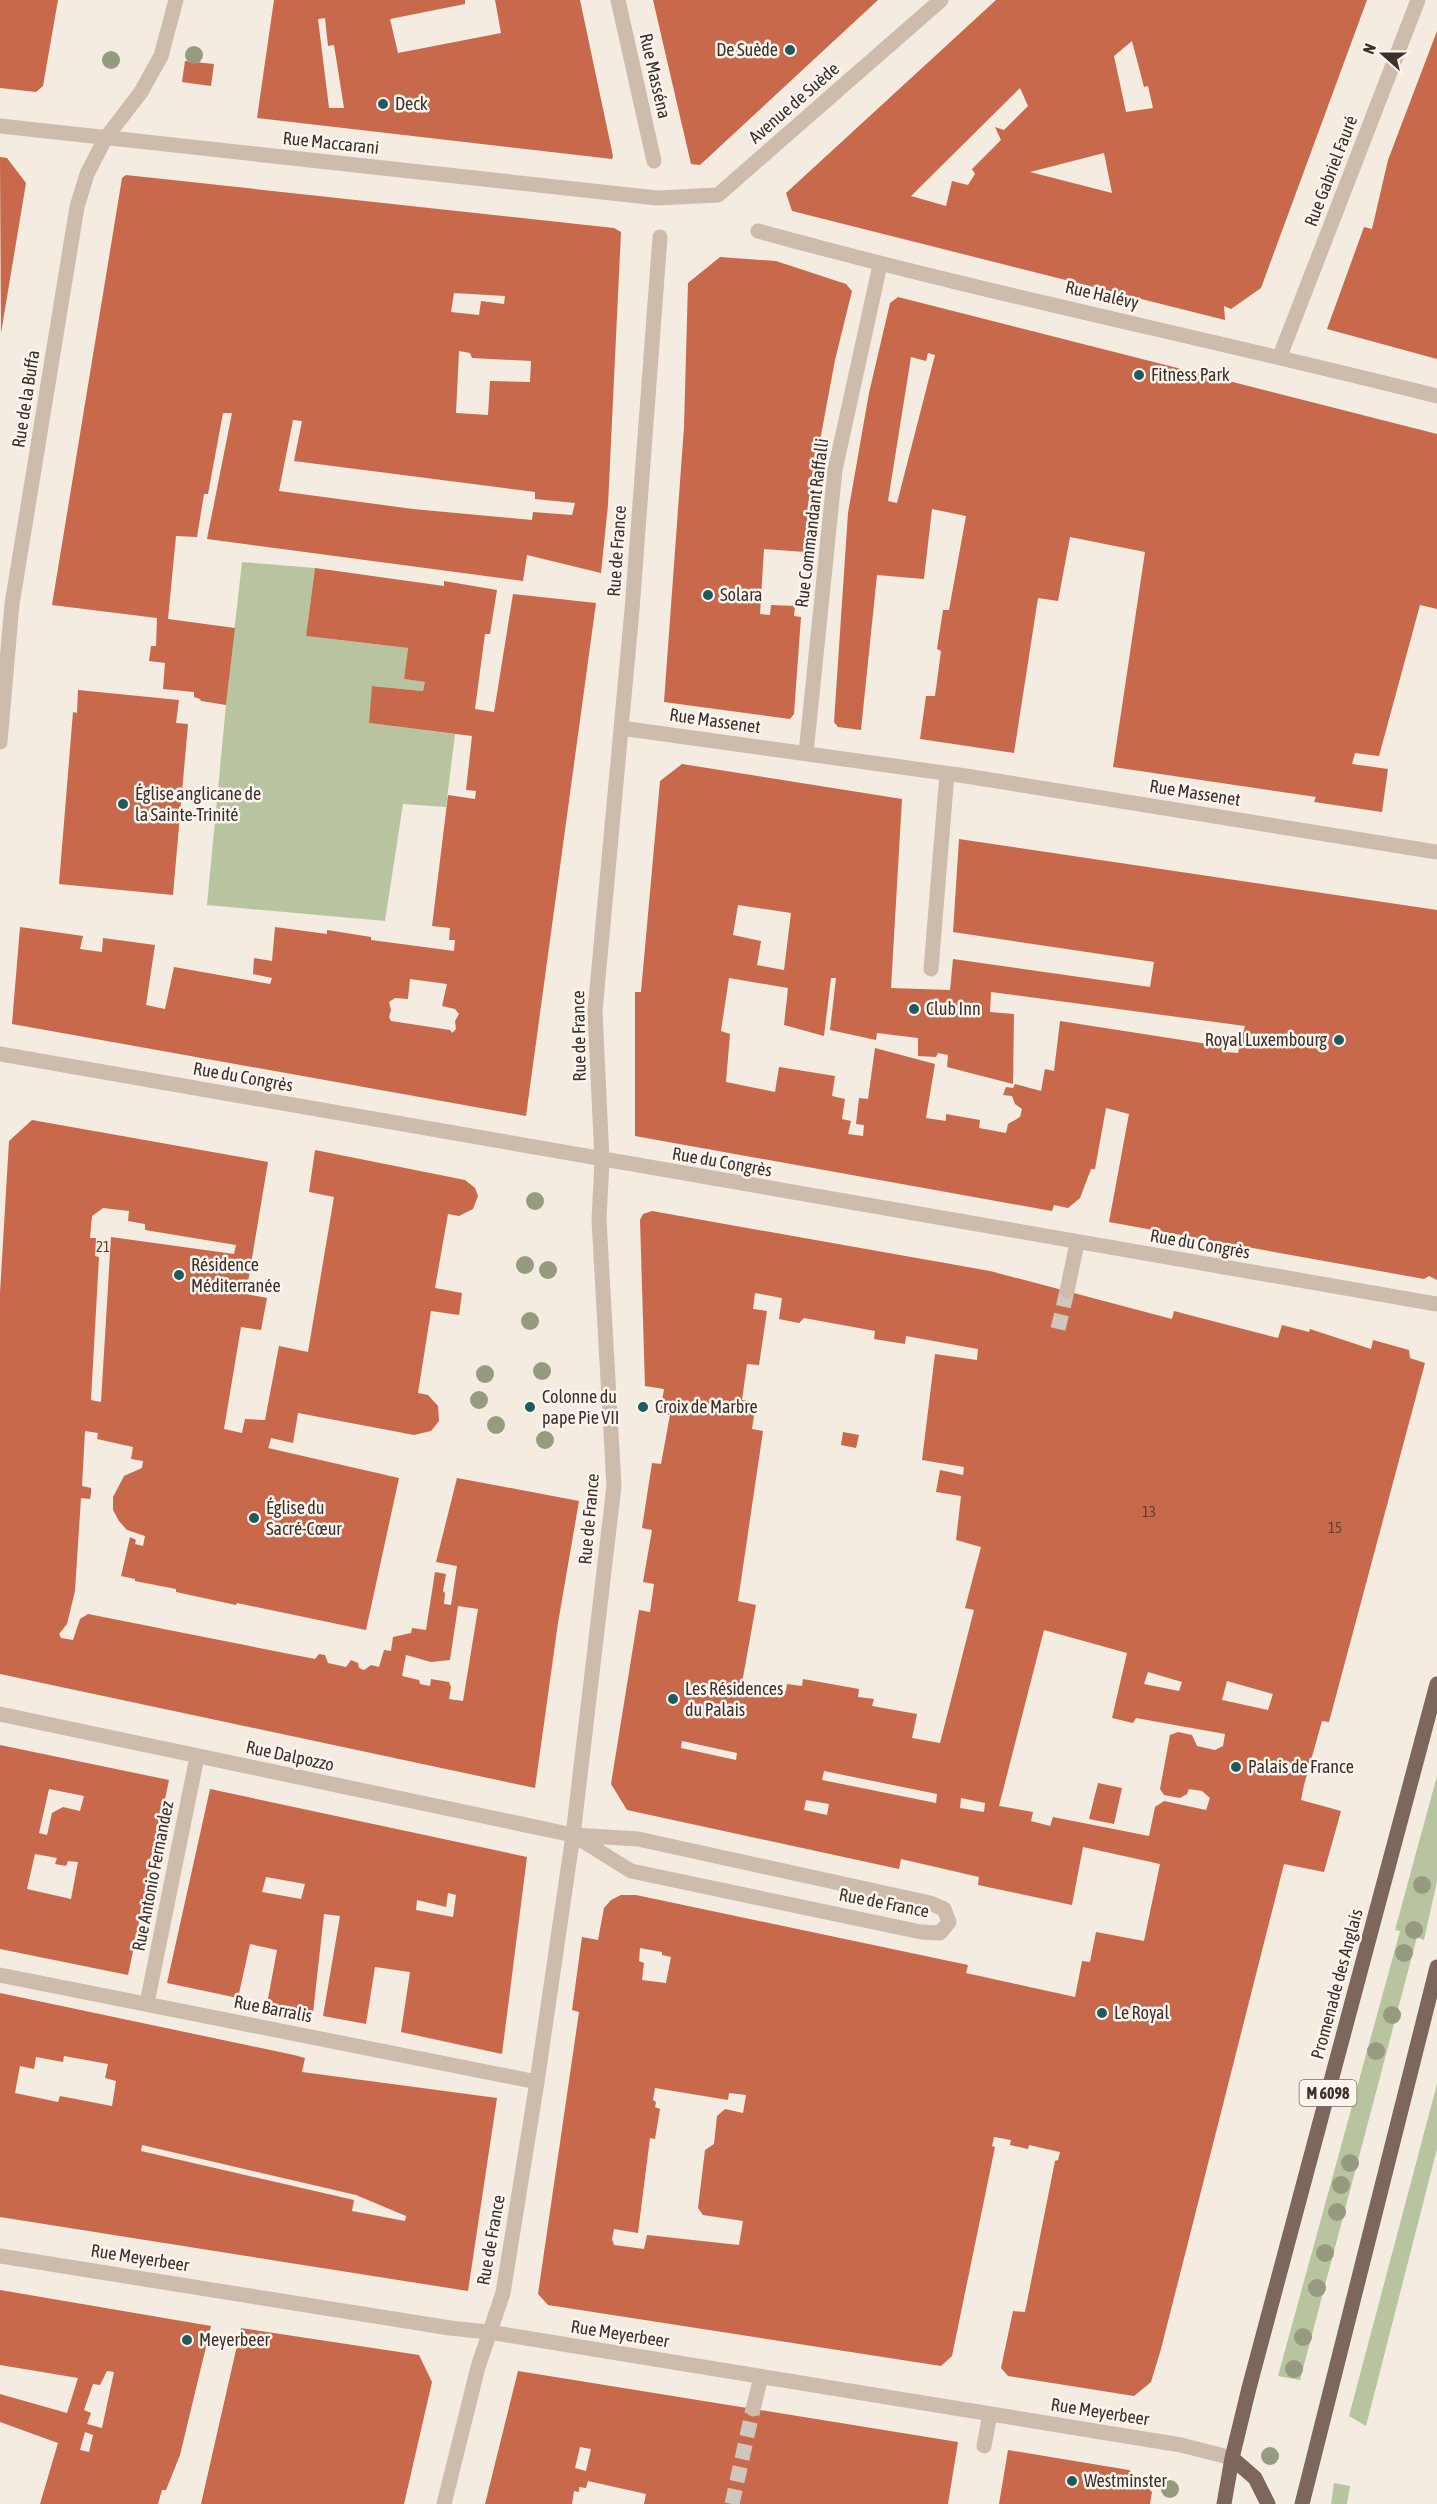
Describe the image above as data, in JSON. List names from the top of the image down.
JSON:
{
  "streets": {
    "main road": ["Promenade des Anglais", "M 6098"],
    "street": [
      "Rue Masséna",
      "Avenue de Suède",
      "Rue Maccarani",
      "Rue Gabriel Fauré",
      "Rue Halévy",
      "Rue de la Buffa",
      "Rue Commandant Raffalli",
      "Rue de France",
      "Rue Massenet",
      "Rue du Congrès",
      "Rue Dalpozzo",
      "Rue Antonio Fernandez",
      "Rue Barralis",
      "Rue Meyerbeer"
    ]
  },
  "crossings": [
    ["Avenue de Suède", "Rue Maccarani"],
    ["Rue Maccarani", "Rue de la Buffa"],
    ["Rue Gabriel Fauré", "Rue Halévy"],
    ["Rue Halévy", "Rue Commandant Raffalli"],
    ["Rue Commandant Raffalli", "Rue Massenet"],
    ["Rue de France", "Rue Massenet"],
    ["Rue de France", "Rue du Congrès"],
    ["Rue de France", "Rue Dalpozzo"],
    ["Rue de France", "Rue Barralis"],
    ["Rue de France", "Rue Meyerbeer"],
    ["Rue Dalpozzo", "Rue Antonio Fernandez"],
    ["Rue Antonio Fernandez", "Rue Barralis"],
    ["Promenade des Anglais", "Rue Meyerbeer"]
  ],
  "places": [
    "De Suède",
    "Deck",
    "Fitness Park",
    "Solara",
    "Église anglicane de la Sainte-Trinité",
    "Club Inn",
    "Royal Luxembourg",
    "Résidence Méditerranée",
    "Colonne du pape Pie VII",
    "Croix de Marbre",
    "Église du Sacré-Cœur",
    "Les Résidences du Palais",
    "Palais de France",
    "Le Royal",
    "Meyerbeer",
    "Westminster"
  ],
  "house_numbers": ["21", "13", "15"],
  "north": "left"
}
